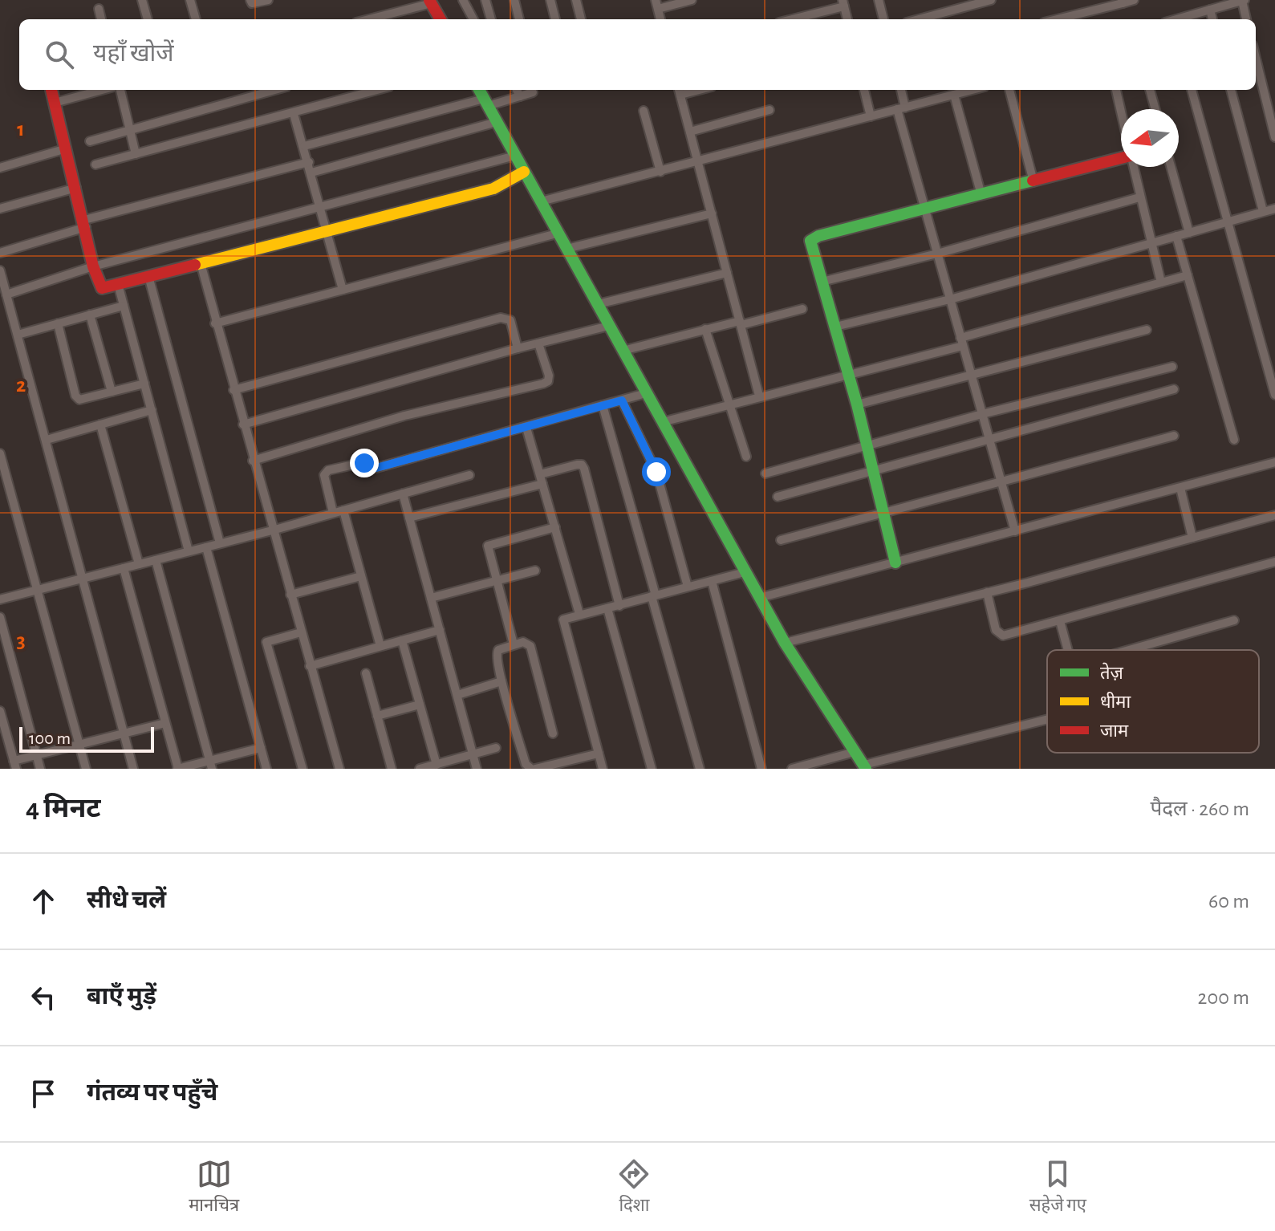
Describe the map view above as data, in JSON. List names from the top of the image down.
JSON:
{
  "legend": ["तेज़", "धीमा", "जाम"],
  "scale_bar": "100 m",
  "north": "left",
  "page": {
    "search": "यहाँ खोजें",
    "scale": "100 m",
    "heading": ["4 मिनट", "पैदल · 260 m"],
    "list": [
      ["सीधे चलें", "60 m"],
      ["बाएँ मुड़ें", "200 m"],
      "गंतव्य पर पहुँचे"
    ],
    "nav": ["मानचित्र", "दिशा", "सहेजे गए"]
  },
  "grid": {
    "rows": ["1", "2", "3"]
  }
}
